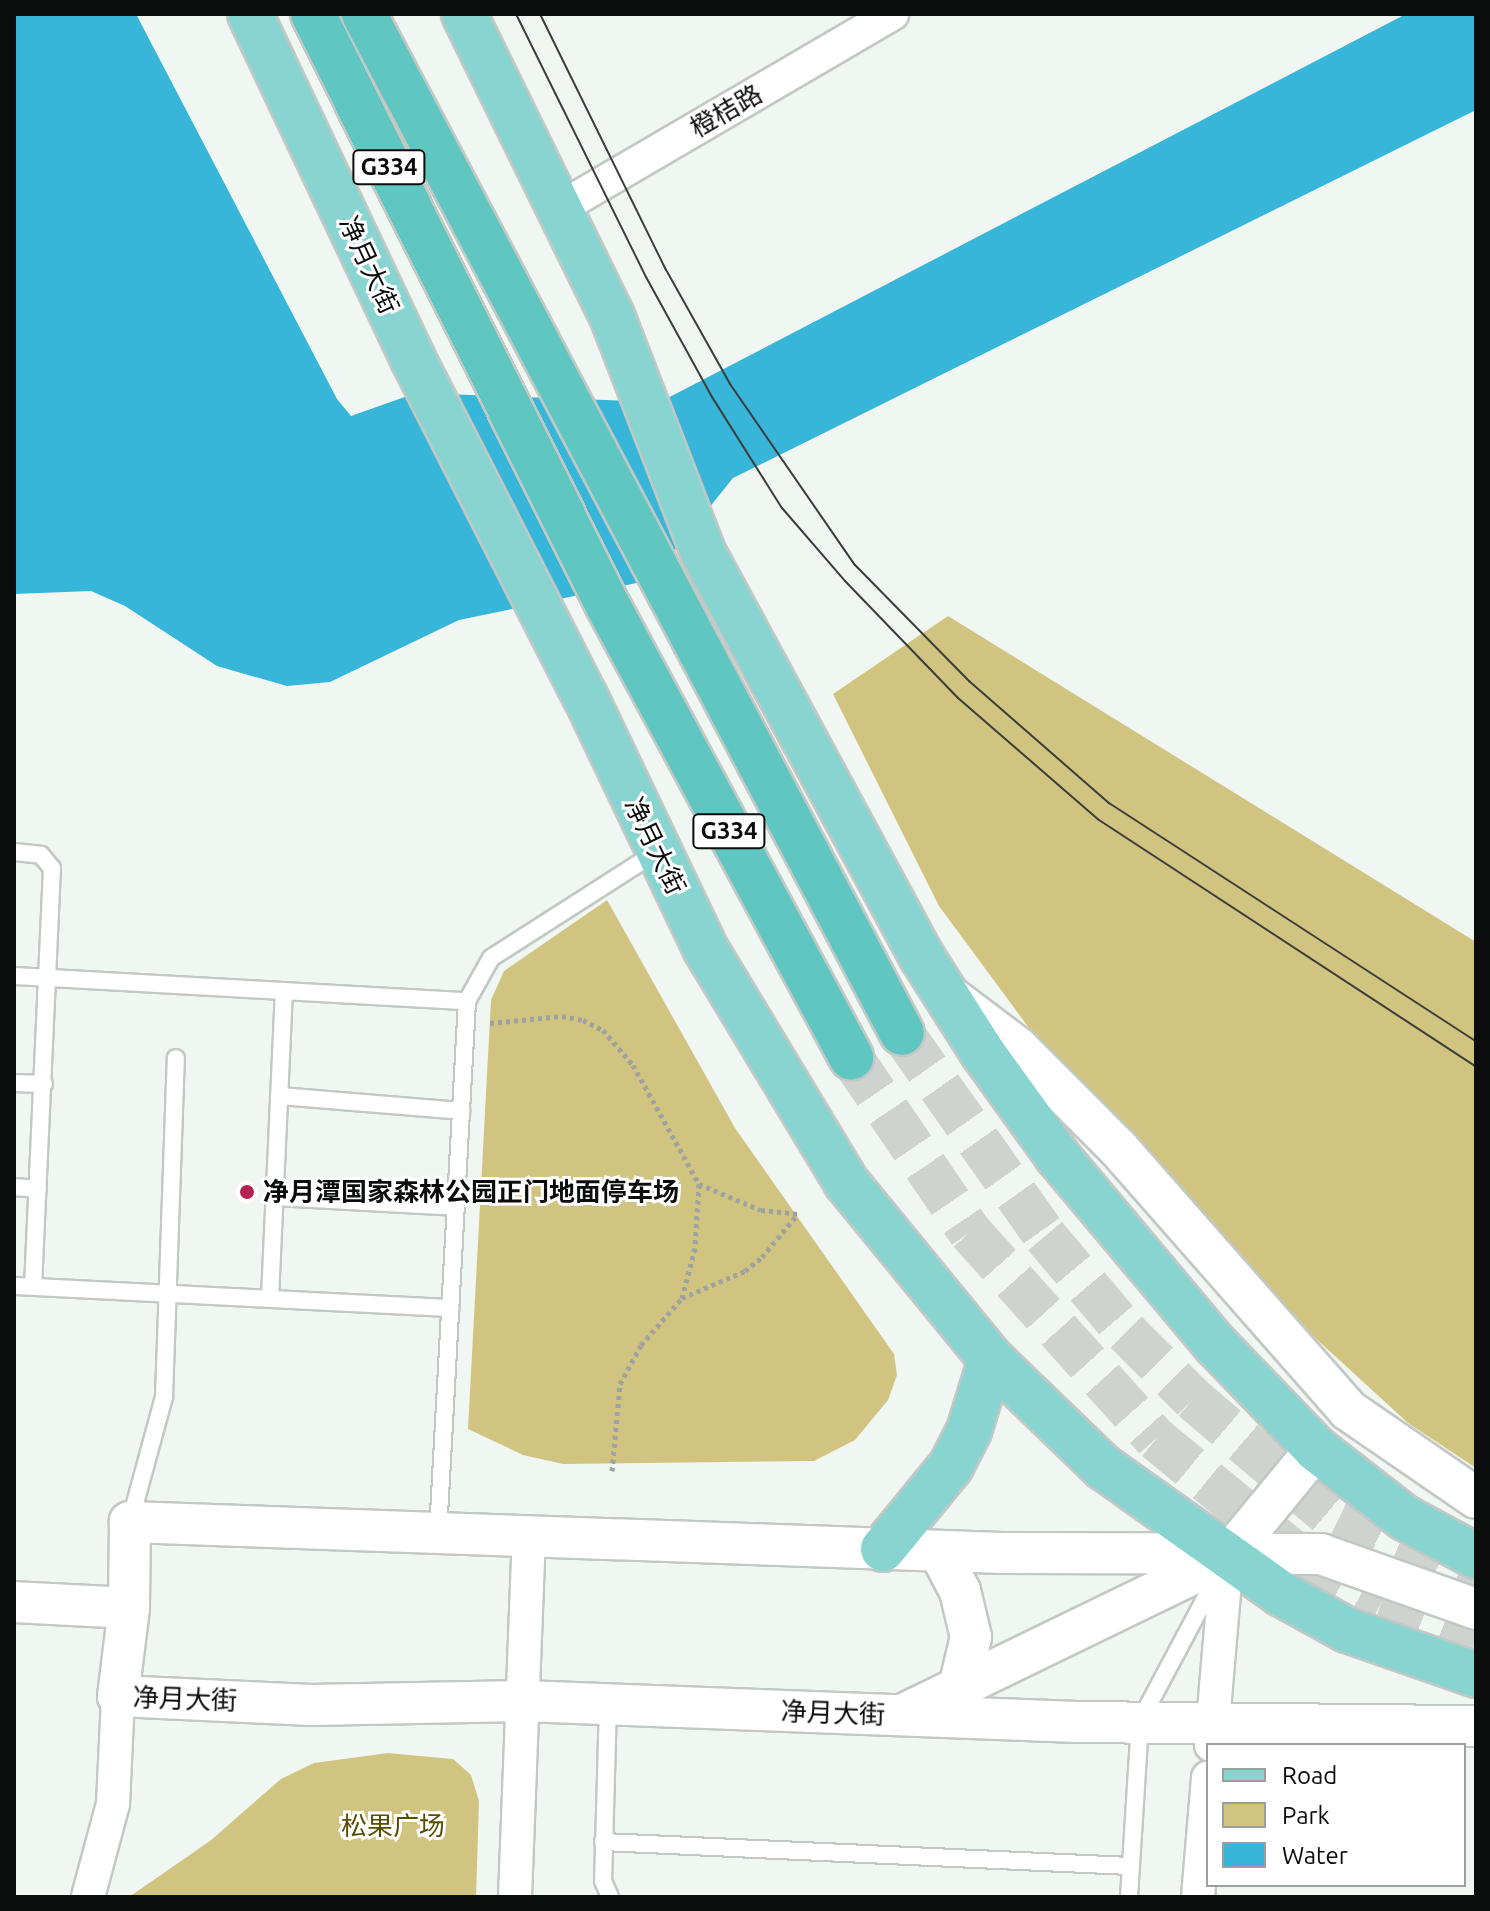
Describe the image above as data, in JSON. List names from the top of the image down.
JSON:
{
  "streets": {
    "highway": ["G334"],
    "main road": ["净月大街"],
    "street": ["橙桔路"]
  },
  "parks": ["松果广场"],
  "places": ["净月潭国家森林公园正门地面停车场"],
  "legend": ["Road", "Park", "Water"]
}
